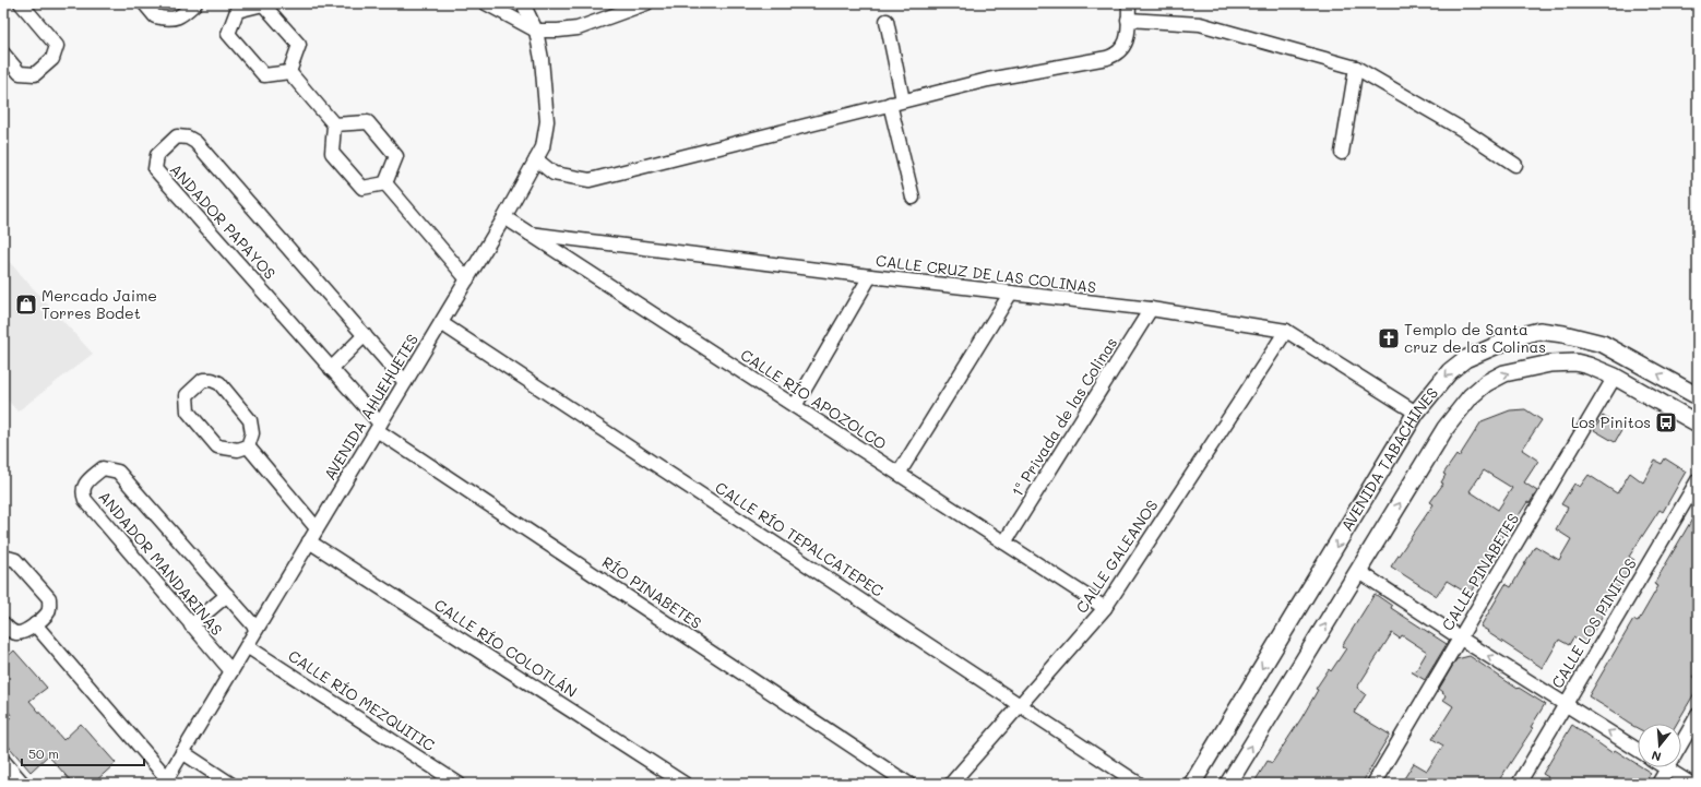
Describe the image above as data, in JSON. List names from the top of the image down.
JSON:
{
  "streets": {
    "street": [
      "ANDADOR PAPAYOS",
      "CALLE CRUZ DE LAS COLINAS",
      "CALLE RÍO APOZOLCO",
      "AVENIDA AHUEHUETES",
      "1ª Privada de las Colinas",
      "AVENIDA TABACHINES",
      "CALLE RÍO TEPALCATEPEC",
      "CALLE GALEANOS",
      "ANDADOR MANDARINAS",
      "CALLE PINABETES",
      "RÍO PINABETES",
      "CALLE LOS PINITOS",
      "CALLE RÍO COLOTLÁN",
      "CALLE RÍO MEZQUITIC"
    ]
  },
  "crossings": [
    ["ANDADOR PAPAYOS", "AVENIDA AHUEHUETES"],
    ["ANDADOR PAPAYOS", "RÍO PINABETES"],
    ["CALLE CRUZ DE LAS COLINAS", "CALLE RÍO APOZOLCO"],
    ["CALLE CRUZ DE LAS COLINAS", "1ª Privada de las Colinas"],
    ["CALLE CRUZ DE LAS COLINAS", "AVENIDA TABACHINES"],
    ["CALLE CRUZ DE LAS COLINAS", "CALLE GALEANOS"],
    ["CALLE RÍO APOZOLCO", "AVENIDA AHUEHUETES"],
    ["CALLE RÍO APOZOLCO", "1ª Privada de las Colinas"],
    ["CALLE RÍO APOZOLCO", "CALLE GALEANOS"],
    ["AVENIDA AHUEHUETES", "CALLE RÍO TEPALCATEPEC"],
    ["AVENIDA AHUEHUETES", "ANDADOR MANDARINAS"],
    ["AVENIDA AHUEHUETES", "RÍO PINABETES"],
    ["AVENIDA AHUEHUETES", "CALLE RÍO COLOTLÁN"],
    ["AVENIDA AHUEHUETES", "CALLE RÍO MEZQUITIC"],
    ["AVENIDA TABACHINES", "CALLE PINABETES"],
    ["CALLE RÍO TEPALCATEPEC", "CALLE GALEANOS"]
  ],
  "places": {
    "shop": ["Mercado Jaime Torres Bodet"],
    "church": ["Templo de Santa cruz de las Colinas"],
    "bus stop": ["Los Pinitos"]
  },
  "scale_bar": "50 m",
  "north": "bottom"
}
